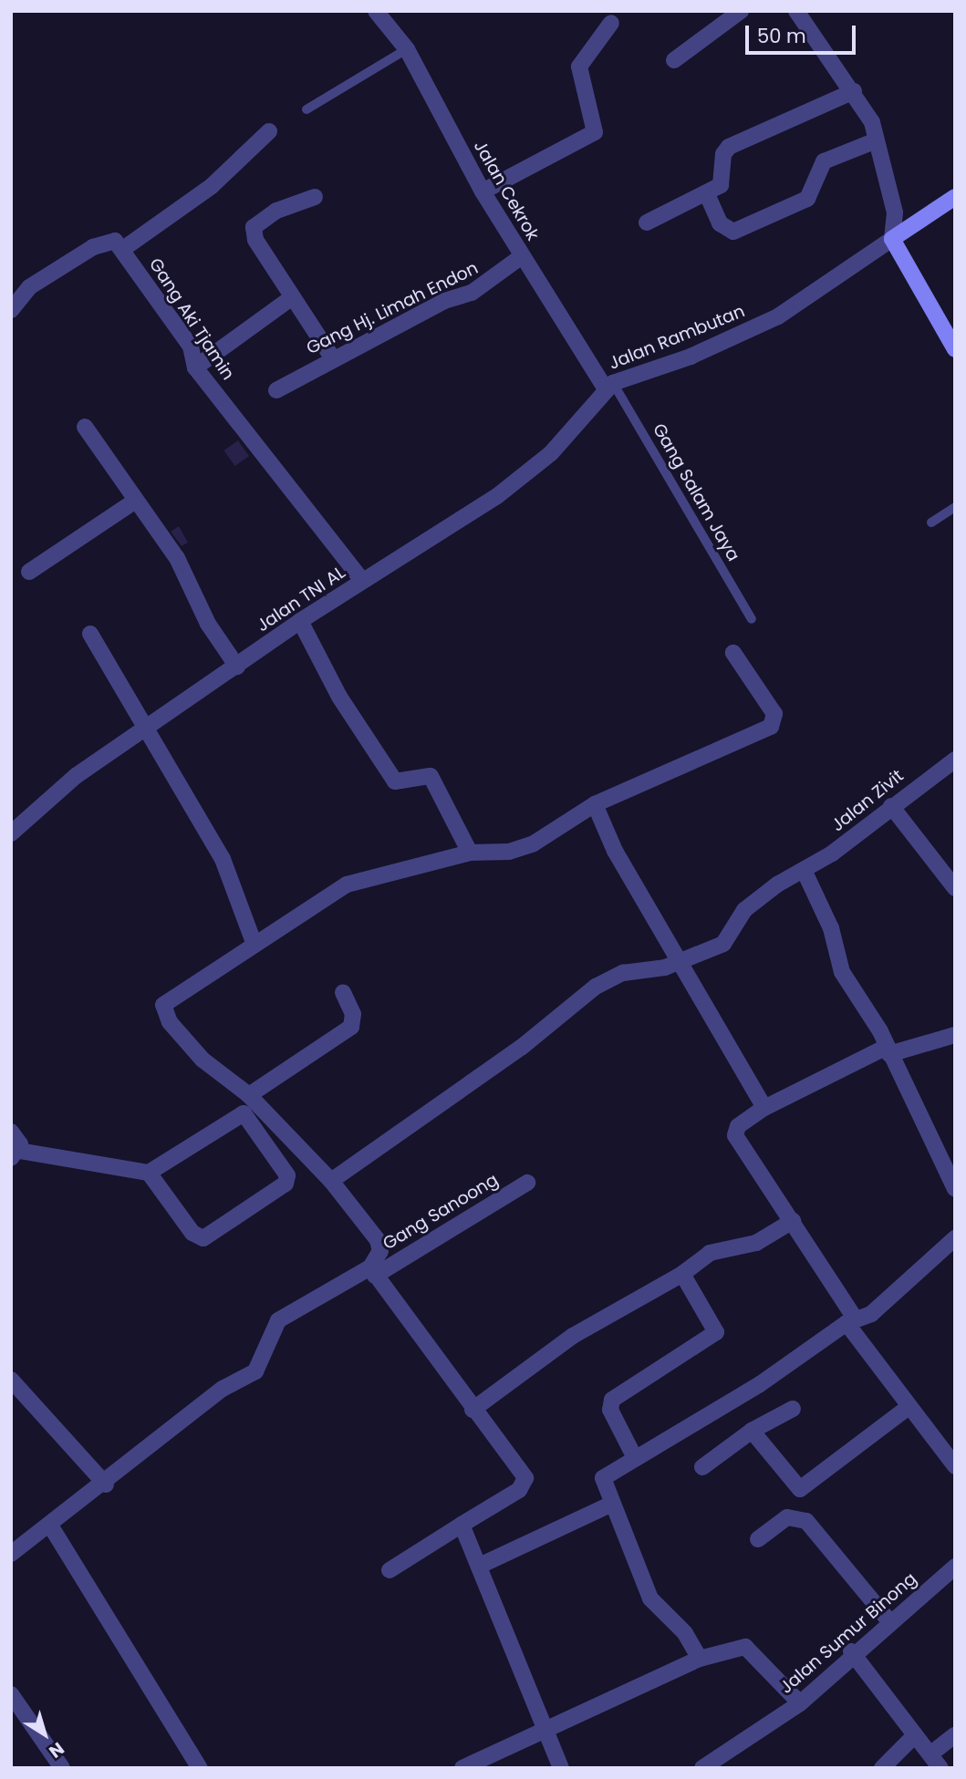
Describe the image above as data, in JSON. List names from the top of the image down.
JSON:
{
  "streets": {
    "street": [
      "Jalan Cekrok",
      "Gang Hj. Limah Endon",
      "Gang Aki Tjamin",
      "Jalan Rambutan",
      "Jalan TNI AL",
      "Jalan Zivit",
      "Gang Sanoong",
      "Jalan Sumur Binong"
    ],
    "lane": ["Gang Salam Jaya"]
  },
  "crossings": [
    ["Jalan Cekrok", "Gang Hj. Limah Endon"],
    ["Jalan Cekrok", "Jalan Rambutan"],
    ["Jalan Cekrok", "Gang Salam Jaya"],
    ["Jalan Cekrok", "Jalan TNI AL"],
    ["Gang Aki Tjamin", "Jalan TNI AL"],
    ["Jalan Rambutan", "Gang Salam Jaya"],
    ["Jalan Rambutan", "Jalan TNI AL"],
    ["Gang Salam Jaya", "Jalan TNI AL"]
  ],
  "scale_bar": "50 m",
  "north": "bottom right"
}
